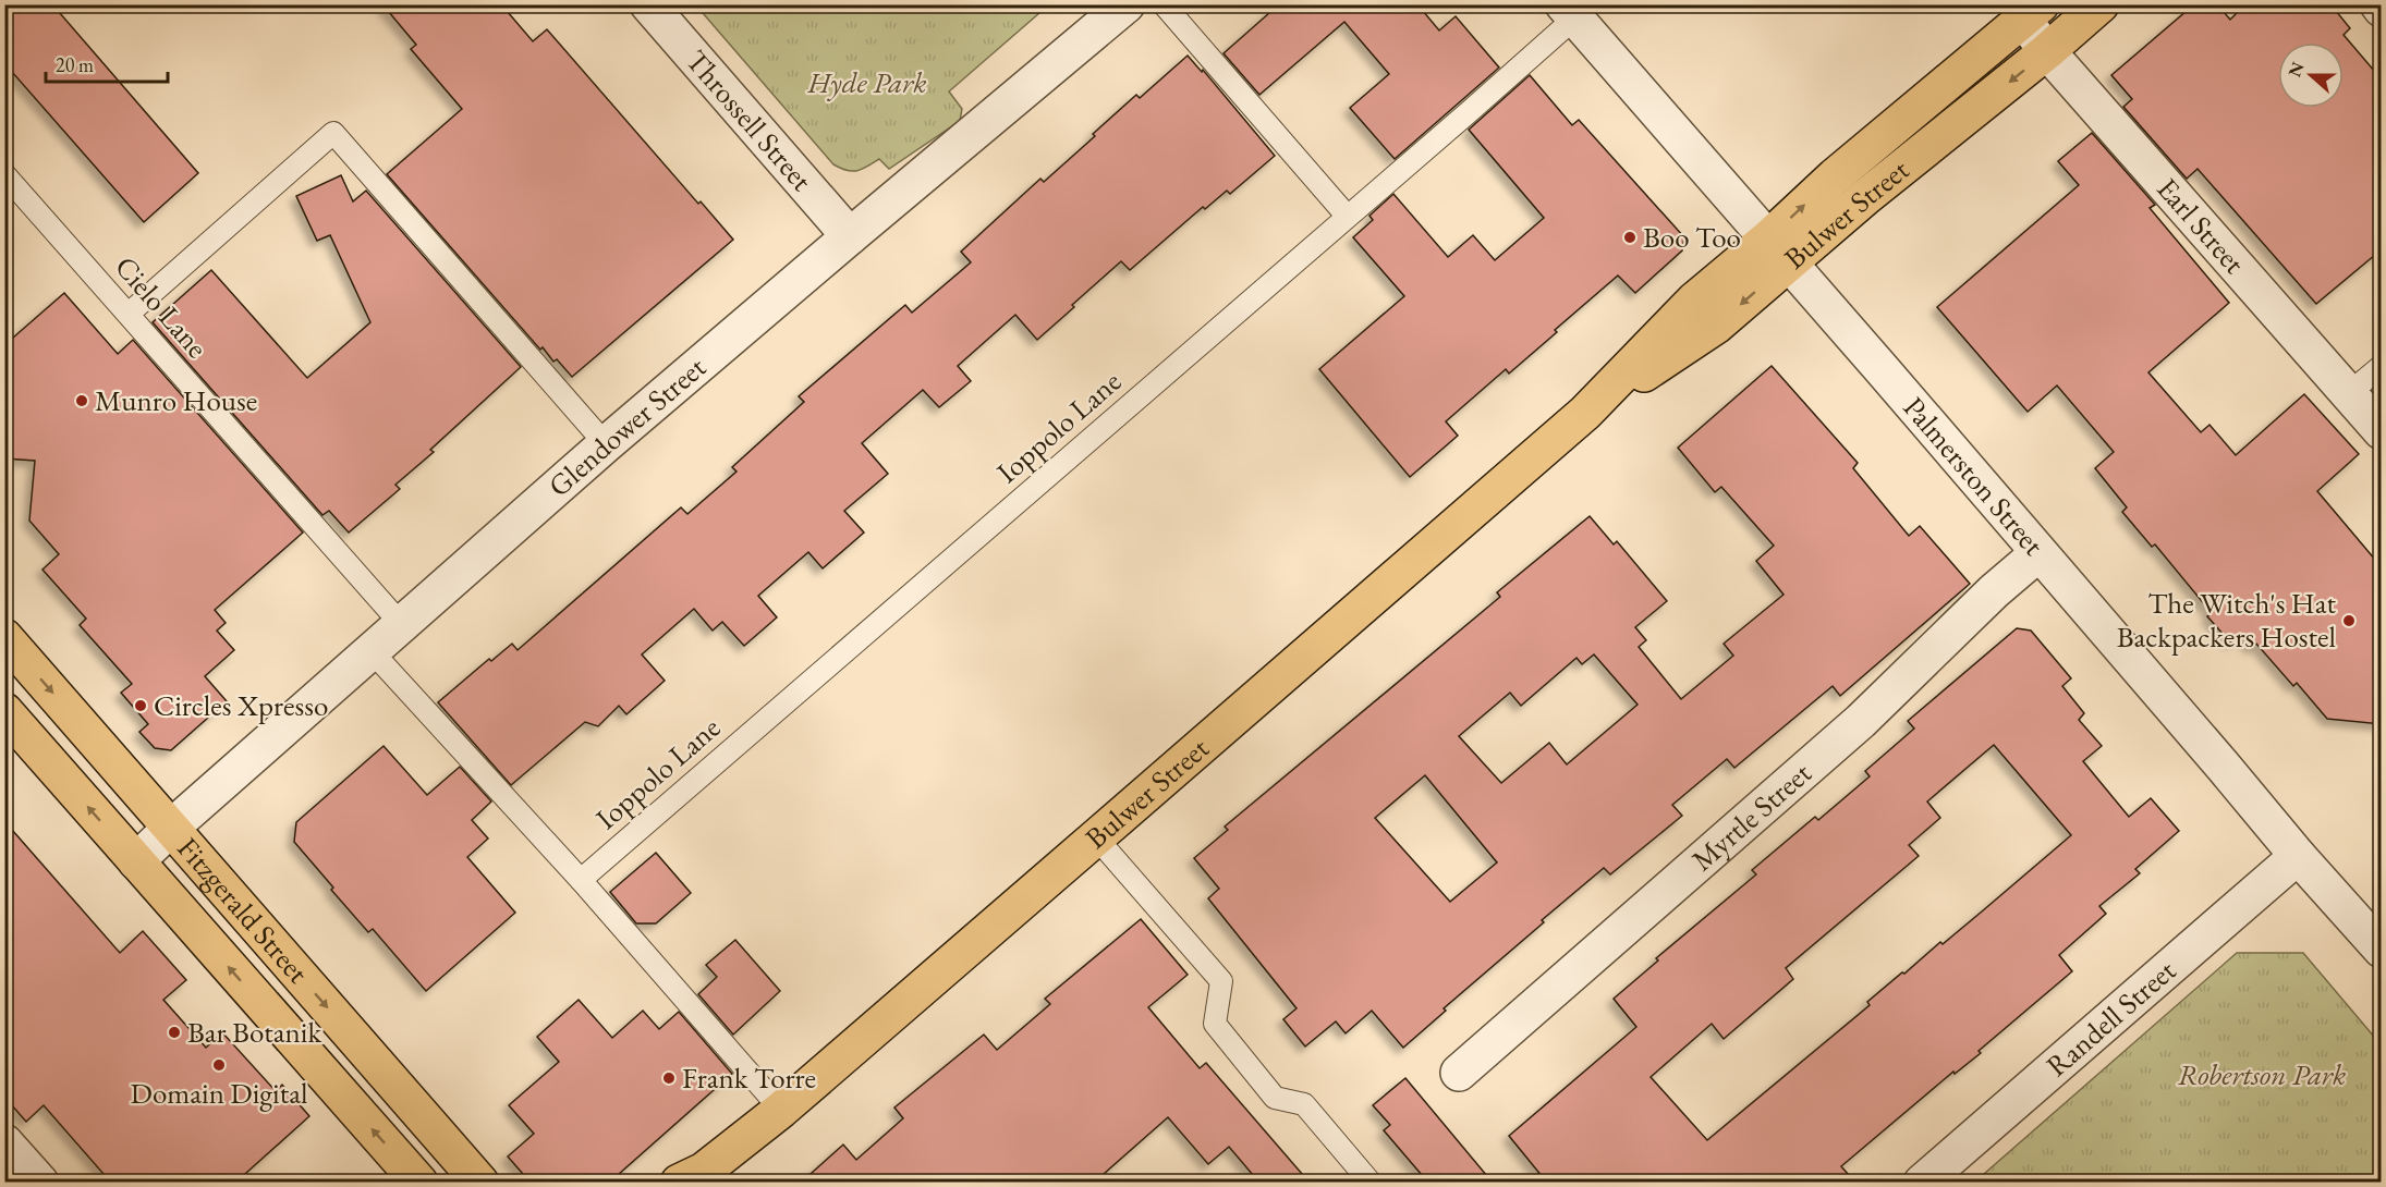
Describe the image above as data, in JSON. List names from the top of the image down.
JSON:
{
  "streets": {
    "main road": ["Bulwer Street", "Fitzgerald Street"],
    "street": [
      "Throssell Street",
      "Earl Street",
      "Glendower Street",
      "Palmerston Street",
      "Myrtle Street",
      "Randell Street"
    ],
    "lane": ["Cielo Lane", "Ioppolo Lane"]
  },
  "crossings": [
    ["Throssell Street", "Glendower Street"],
    ["Bulwer Street", "Earl Street"],
    ["Bulwer Street", "Palmerston Street"],
    ["Cielo Lane", "Glendower Street"],
    ["Ioppolo Lane", "Palmerston Street"],
    ["Glendower Street", "Fitzgerald Street"],
    ["Palmerston Street", "Myrtle Street"],
    ["Palmerston Street", "Randell Street"]
  ],
  "parks": ["Hyde Park", "Robertson Park"],
  "places": [
    "Boo Too",
    "Munro House",
    "The Witch's Hat Backpackers Hostel",
    "Circles Xpresso",
    "Bar Botanik",
    "Domain Digital",
    "Frank Torre"
  ],
  "scale_bar": "20 m",
  "north": "left"
}
